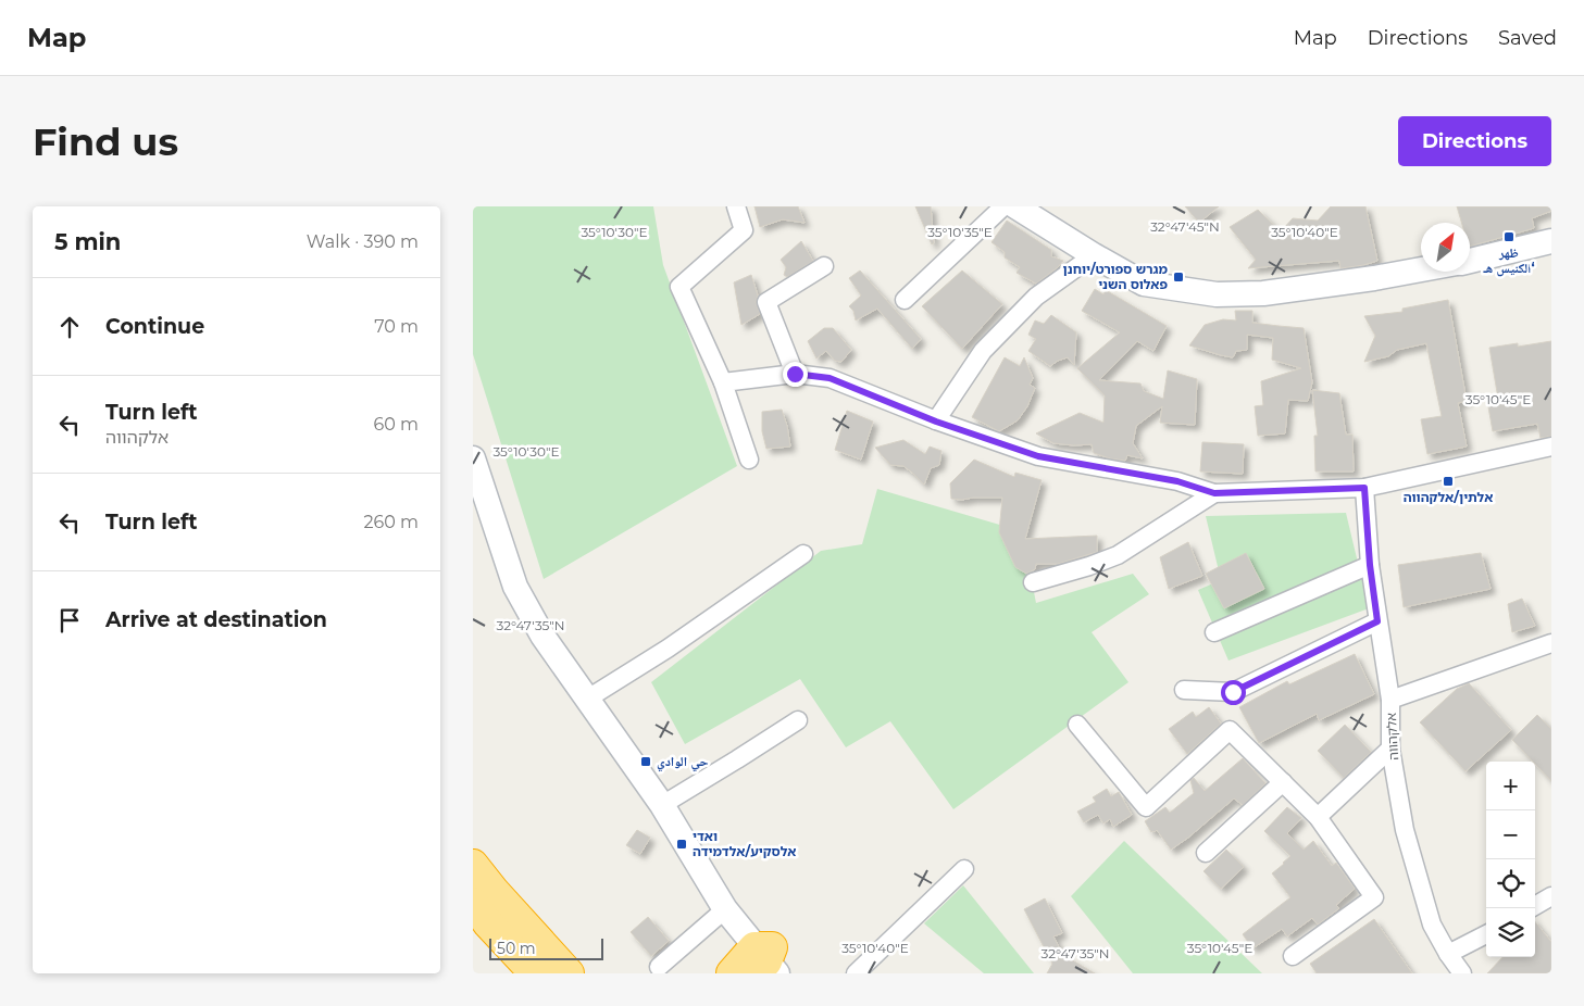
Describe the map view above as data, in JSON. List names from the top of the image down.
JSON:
{
  "streets": {
    "street": ["אלקהווה"]
  },
  "places": {
    "transit": [
      "ظهر الكنيس هـ‘",
      "מגרש ספורט/יוחנן פאלוס השני",
      "אלתין/אלקהווה",
      "حي الوادي",
      "ואדי אלסקיע/אלדמידה"
    ]
  },
  "scale_bar": "50 m",
  "north": "top right",
  "page": {
    "header": "Map",
    "nav": ["Map", "Directions", "Saved"],
    "buttons": "Directions",
    "title": "Find us",
    "heading": ["5 min", "Walk · 390 m"],
    "list": [
      ["Continue", "70 m"],
      ["Turn left", "אלקהווה", "60 m"],
      ["Turn left", "260 m"],
      "Arrive at destination"
    ],
    "map_buttons": ["+", "−"],
    "scale": "50 m"
  },
  "coordinates": [
    "32°47'45\"N",
    "35°10'35\"E",
    "35°10'40\"E",
    "35°10'30\"E",
    "35°10'45\"E",
    "32°47'35\"N"
  ]
}
